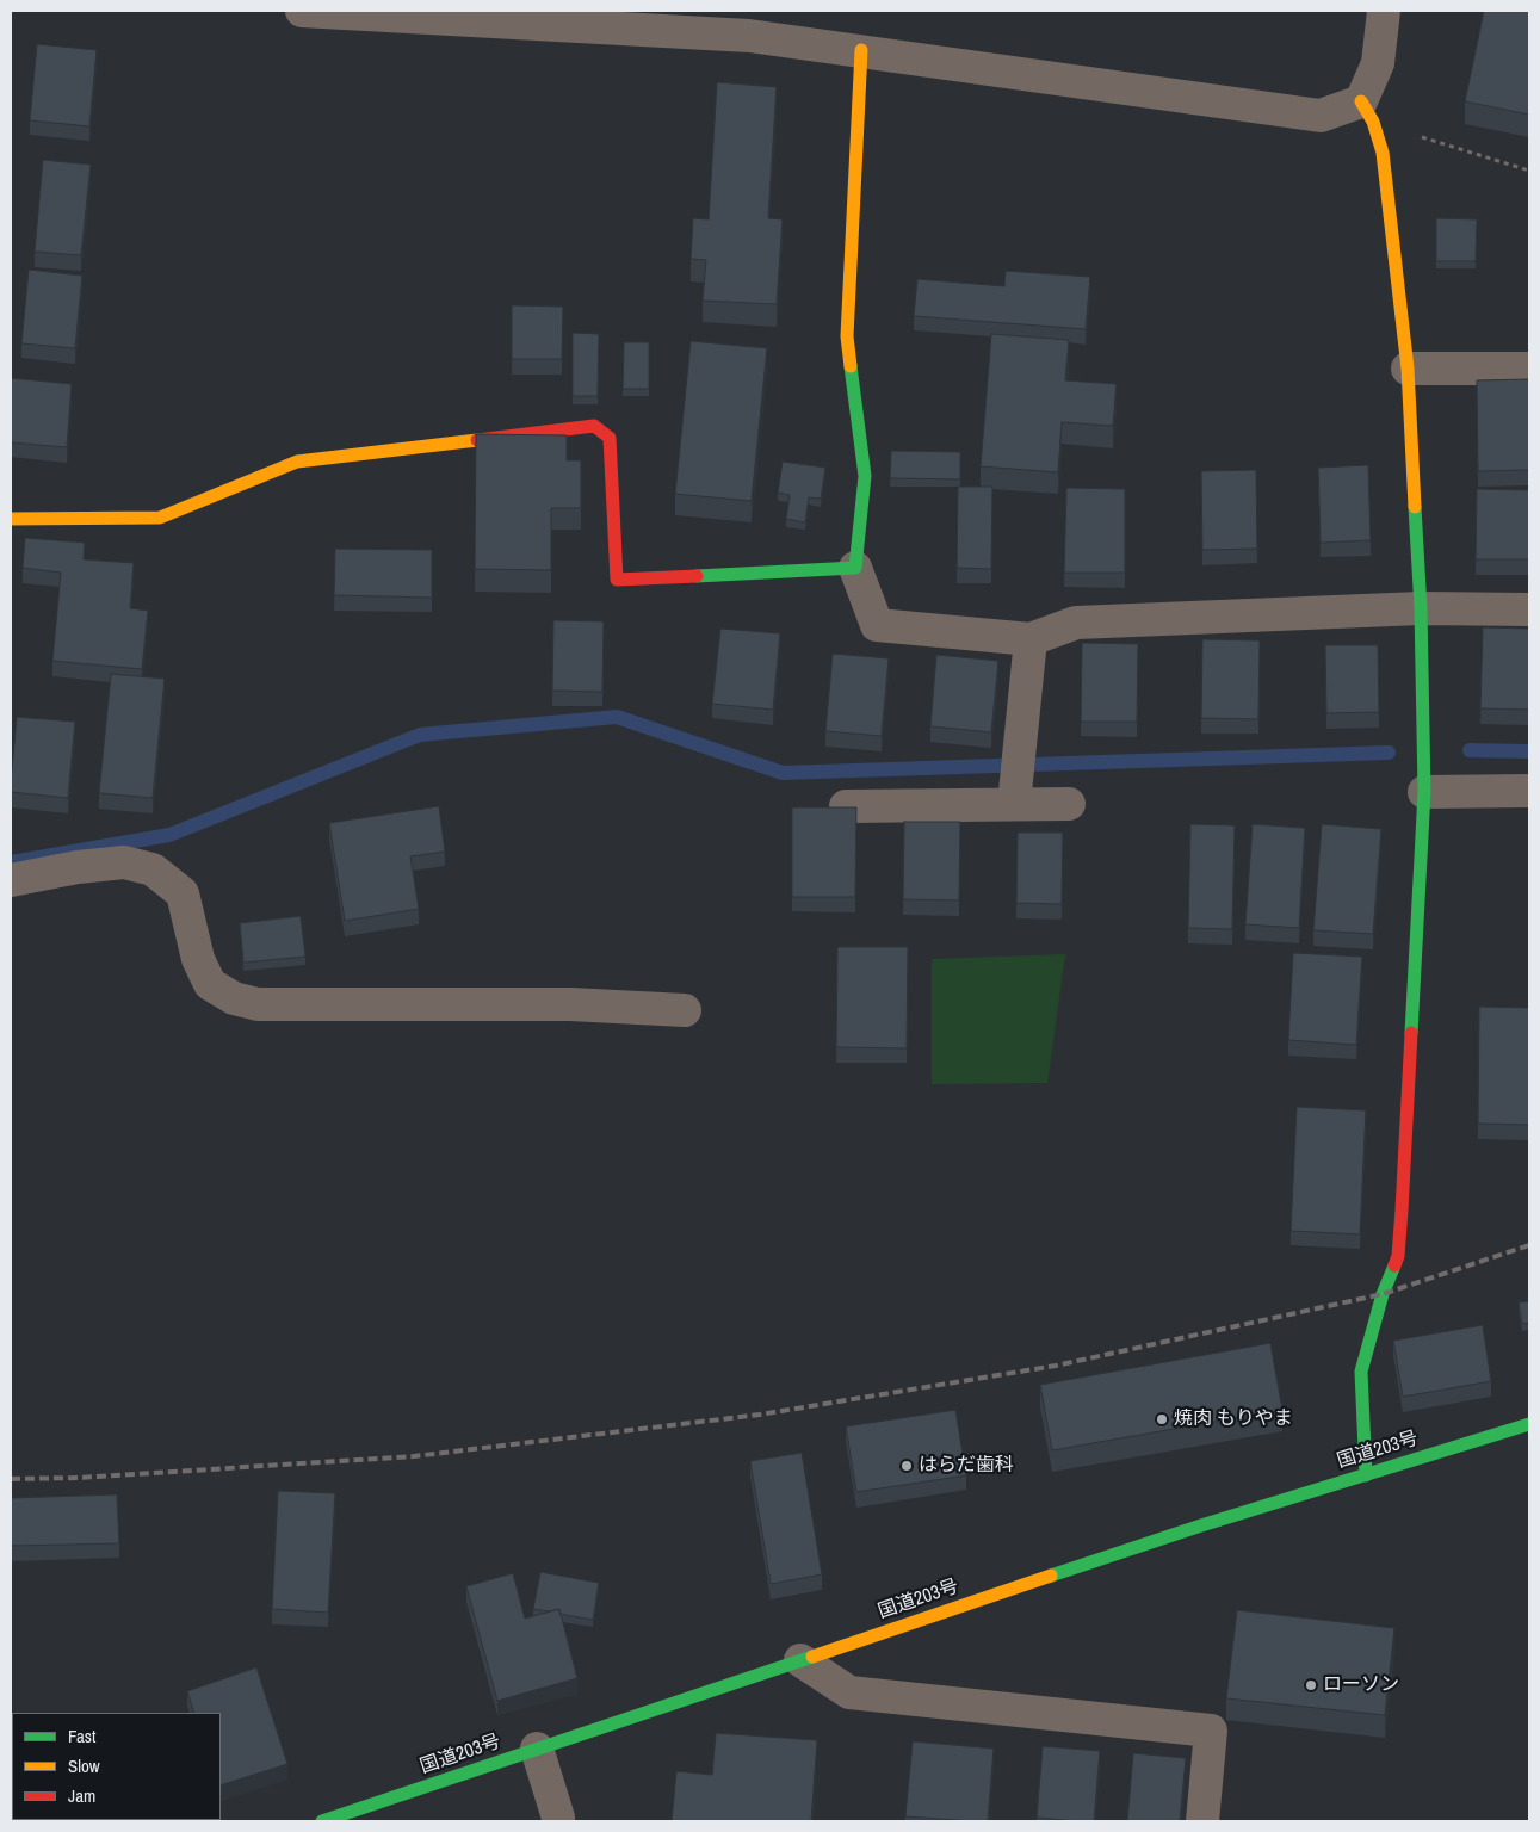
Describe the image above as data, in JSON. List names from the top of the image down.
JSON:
{
  "streets": {
    "main road": ["国道203号"]
  },
  "places": ["焼肉 もりやま", "はらだ歯科", "ローソン"],
  "legend": ["Fast", "Slow", "Jam"]
}
